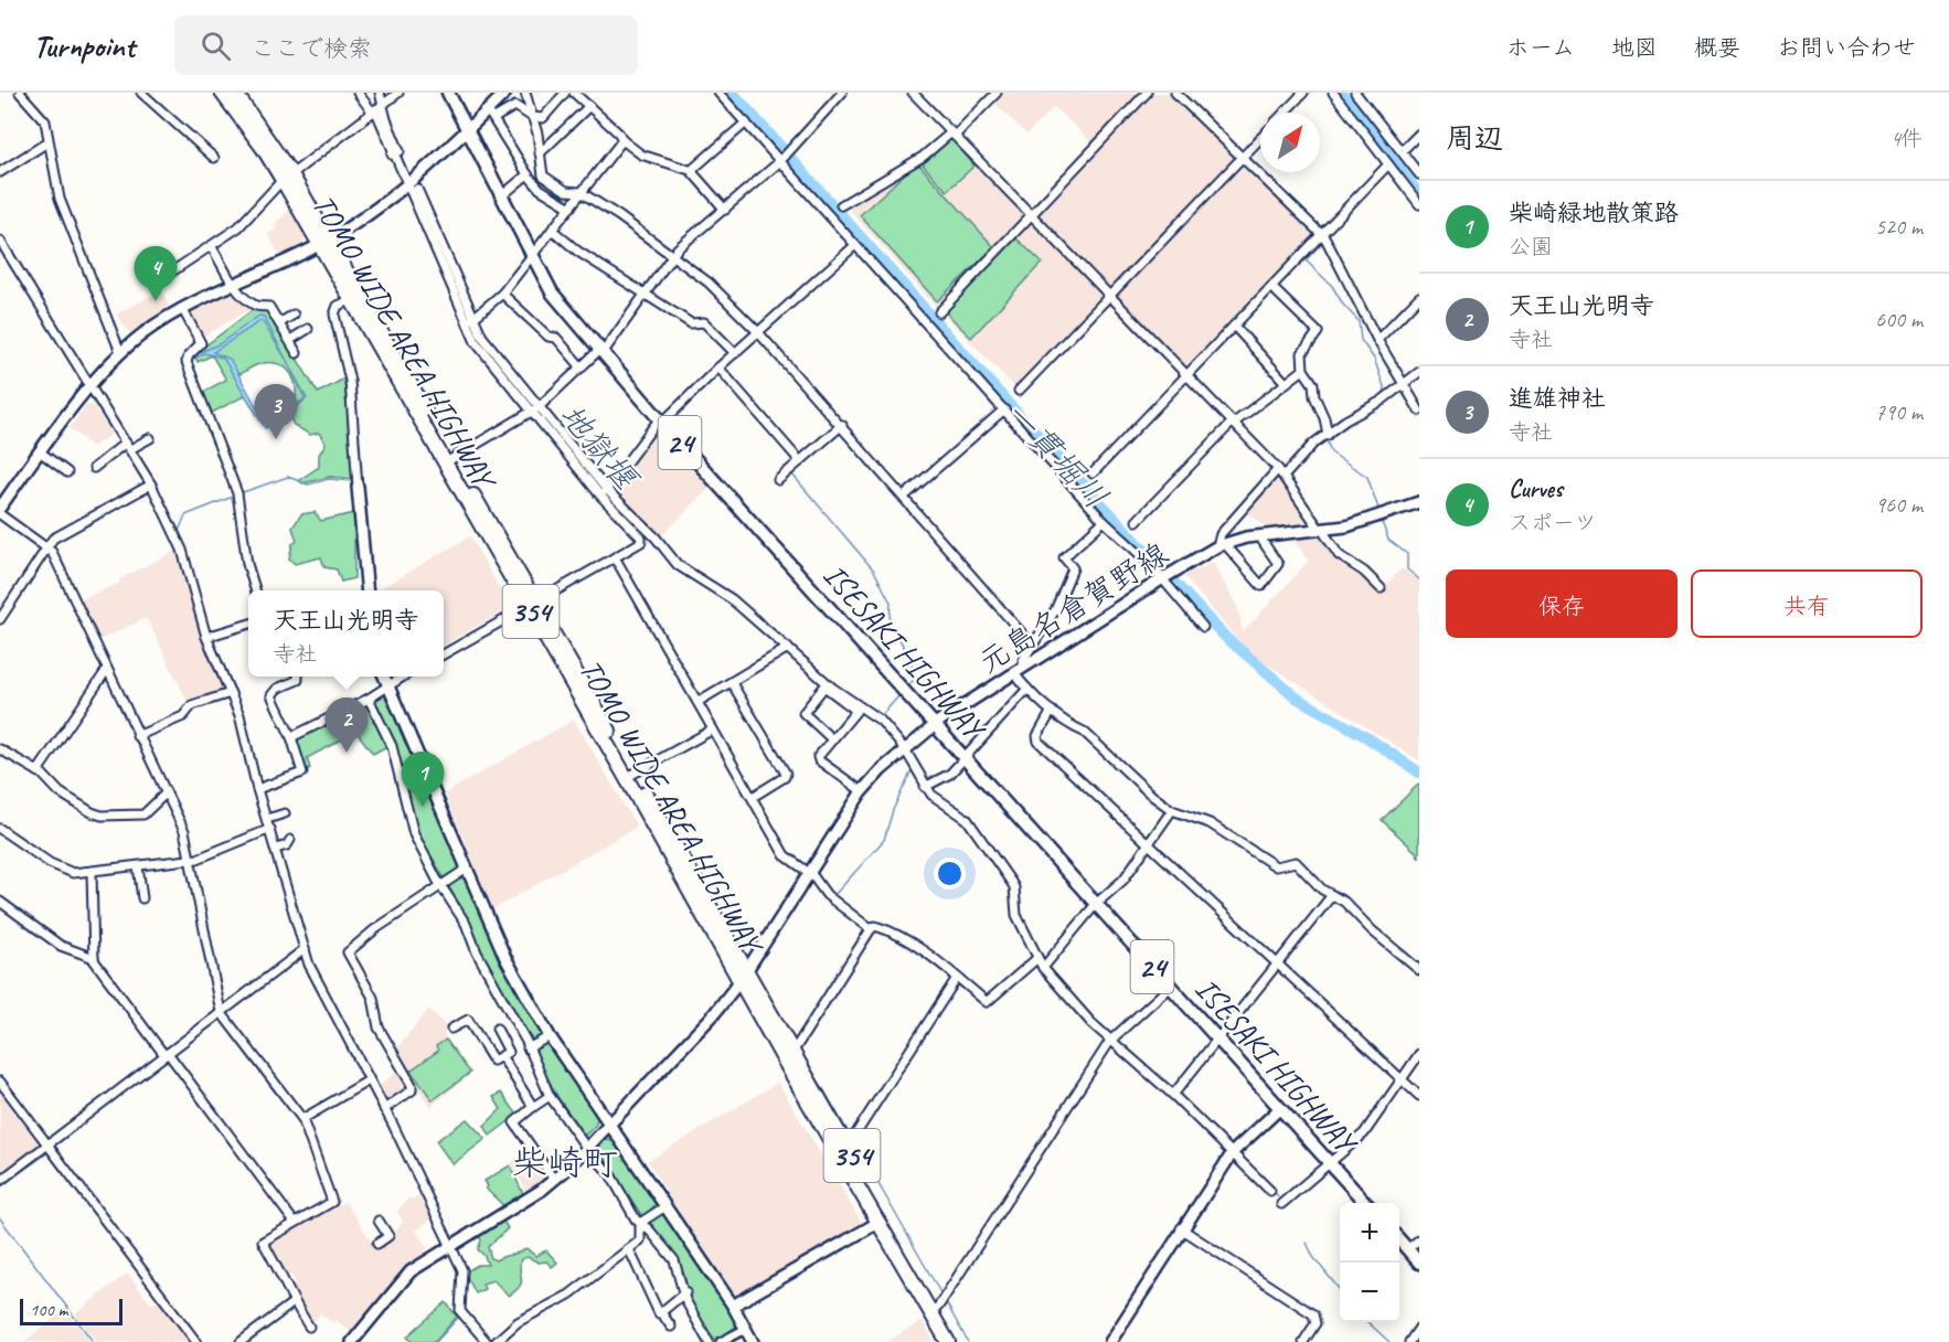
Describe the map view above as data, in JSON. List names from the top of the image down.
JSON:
{
  "streets": {
    "highway": ["TOMO WIDE AREA HIGHWAY", "354"],
    "main road": ["24", "ISESAKI HIGHWAY"],
    "street": ["元島名倉賀野線"]
  },
  "crossings": [
    ["TOMO WIDE AREA HIGHWAY", "元島名倉賀野線"],
    ["元島名倉賀野線", "ISESAKI HIGHWAY"]
  ],
  "districts": ["柴崎町"],
  "water": ["地獄堰", "一貫堀川"],
  "scale_bar": "100 m",
  "north": "top right",
  "page": {
    "header": "Turnpoint",
    "search": "ここで検索",
    "nav": [
      "ホーム",
      "地図",
      "概要",
      "お問い合わせ"
    ],
    "heading": ["周辺", "4件"],
    "list": [
      {
        "mark": "1",
        "name": "柴崎緑地散策路",
        "note": "公園",
        "value": "520 m"
      },
      {
        "mark": "2",
        "name": "天王山光明寺",
        "note": "寺社",
        "value": "600 m"
      },
      {
        "mark": "3",
        "name": "進雄神社",
        "note": "寺社",
        "value": "790 m"
      },
      {
        "mark": "4",
        "name": "Curves",
        "note": "スポーツ",
        "value": "960 m"
      }
    ],
    "pins": [
      "4",
      "3",
      "2",
      "1"
    ],
    "buttons": ["保存", "共有"],
    "popup": ["天王山光明寺", "寺社"],
    "map_buttons": ["+", "−"],
    "scale": "100 m"
  }
}
